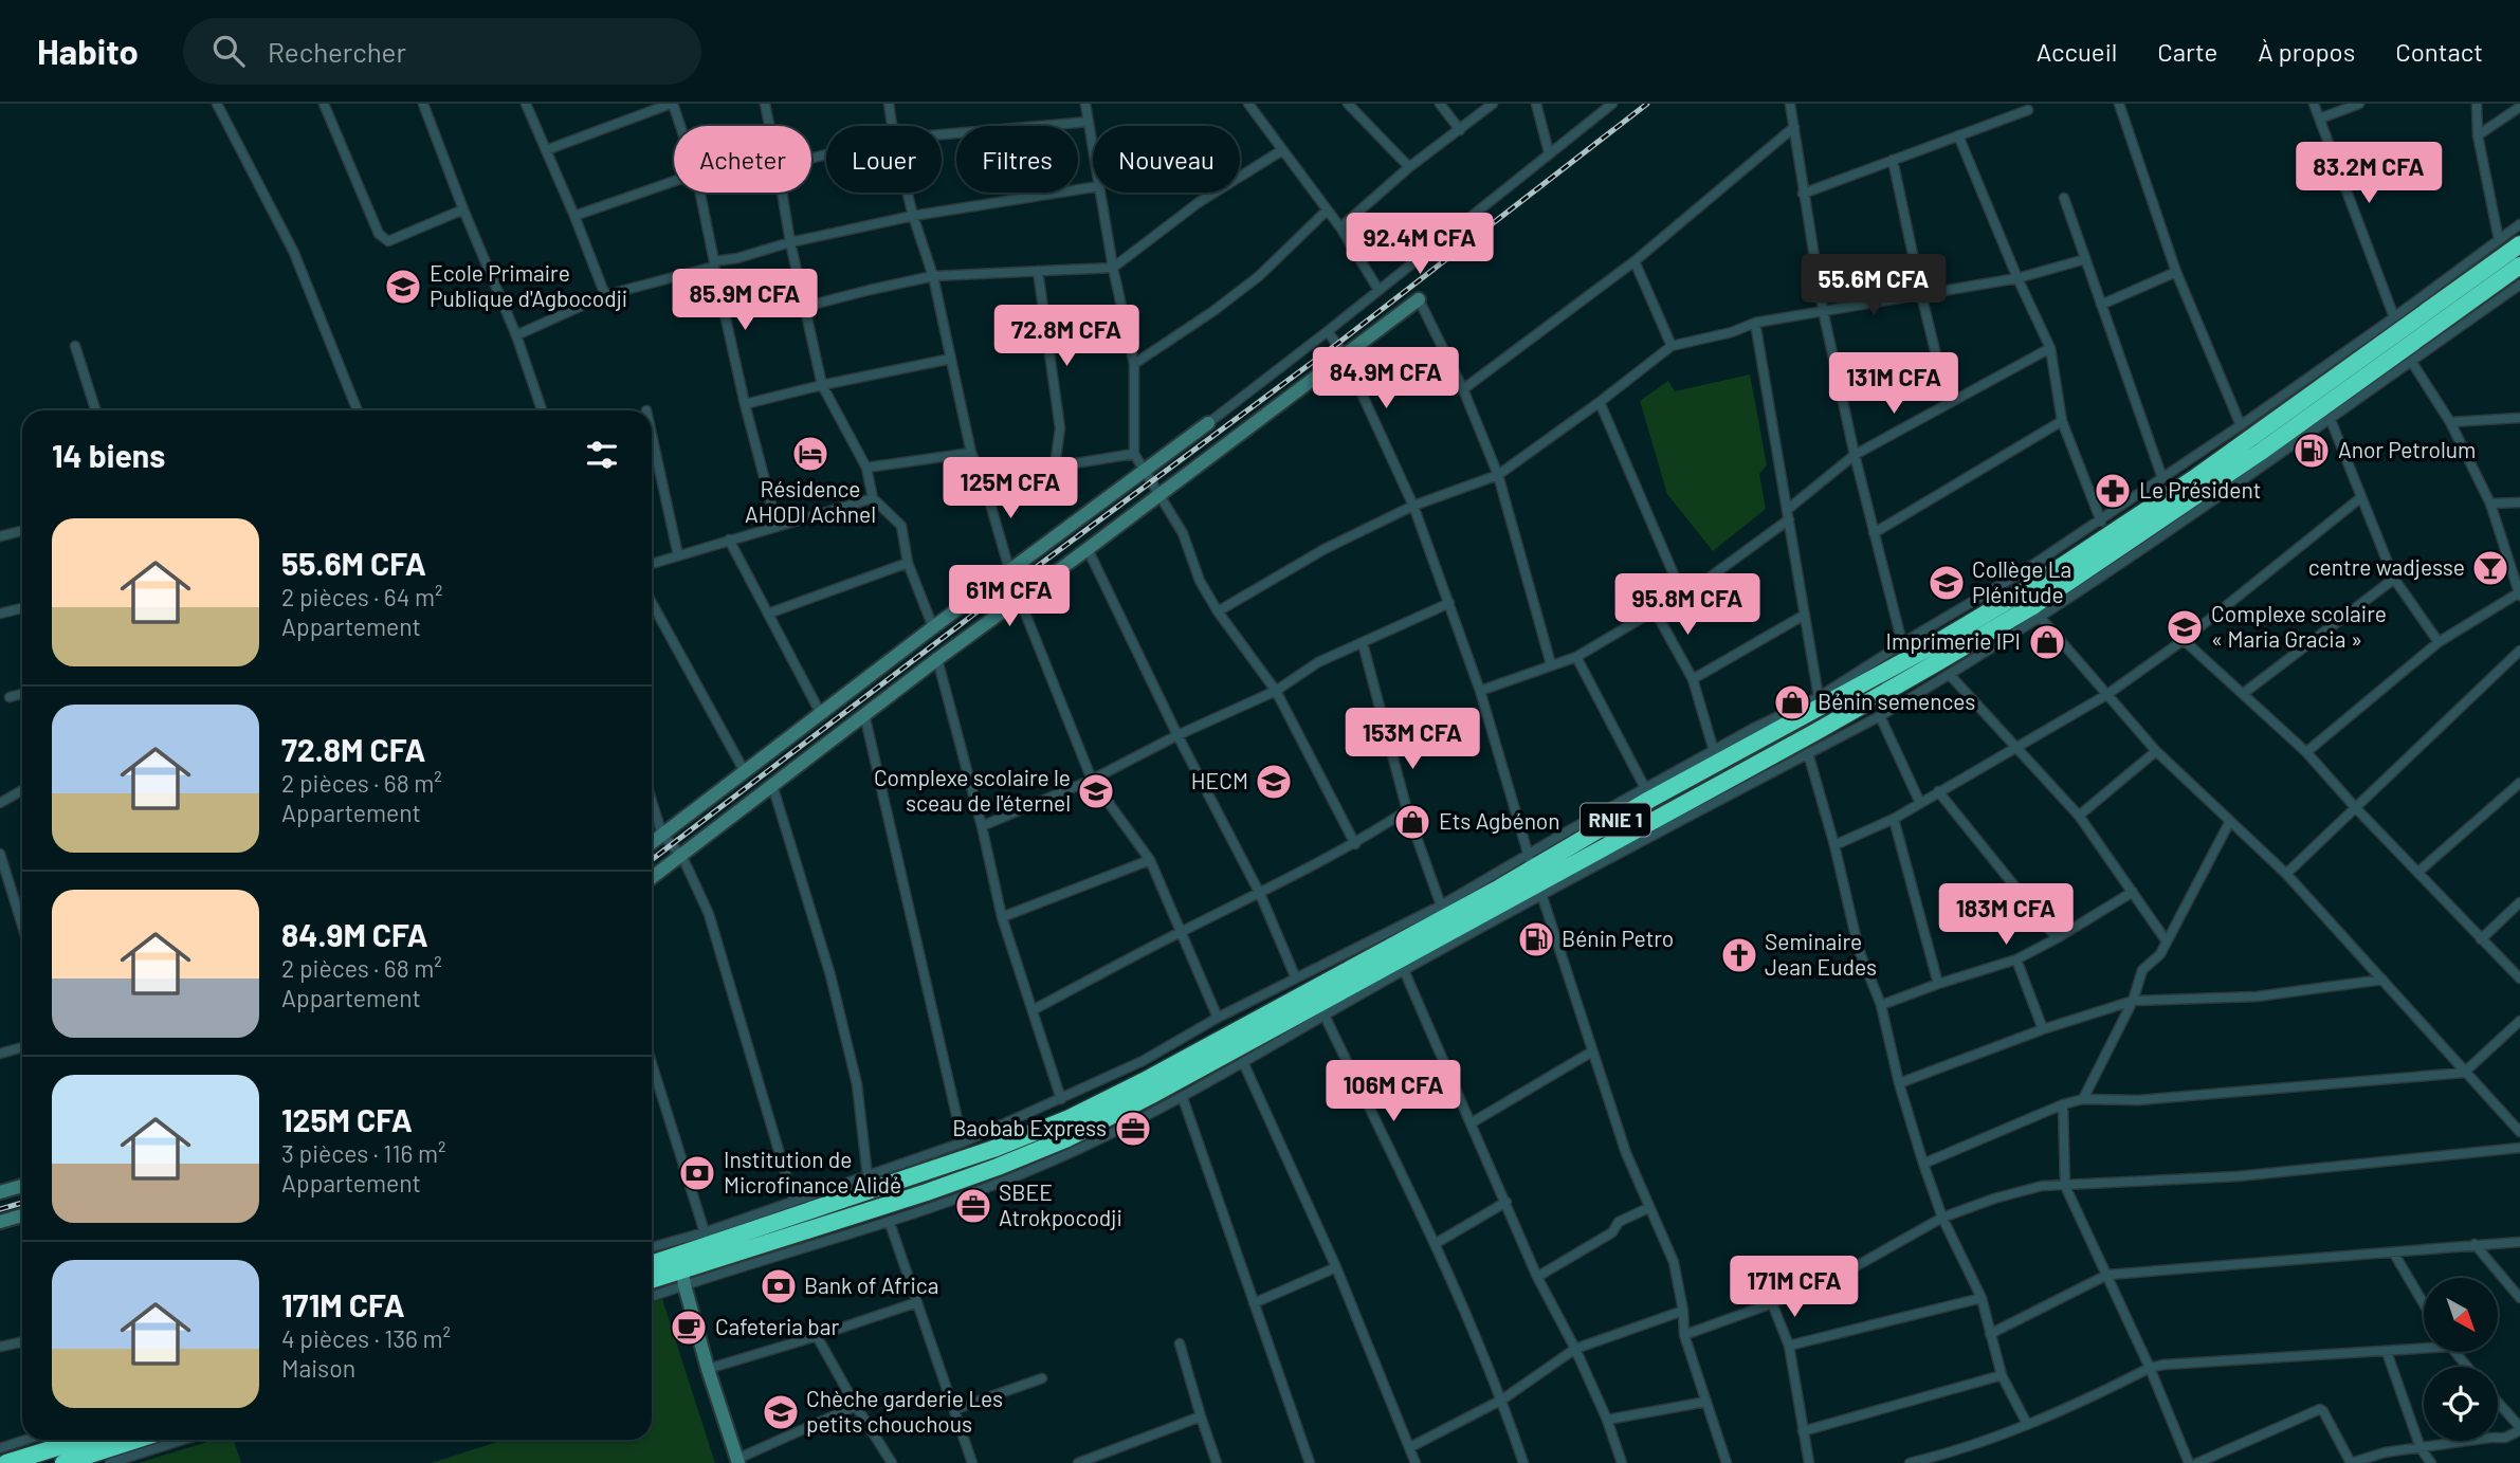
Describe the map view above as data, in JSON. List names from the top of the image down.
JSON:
{
  "streets": {
    "highway": ["RNIE 1"]
  },
  "places": {
    "school or university": [
      "Ecole Primaire Publique d'Agbocodji",
      "Collège La Plénitude",
      "Complexe scolaire « Maria Gracia »",
      "HECM",
      "Complexe scolaire le sceau de l'éternel",
      "Chèche garderie Les petits chouchous"
    ],
    "fuel station": ["Anor Petrolum", "Bénin Petro"],
    "hotel": ["Résidence AHODI Achnel"],
    "pharmacy": ["Le Président"],
    "bar": ["centre wadjesse"],
    "shop": ["Imprimerie IPI", "Bénin semences", "Ets Agbénon"],
    "church": ["Seminaire Jean Eudes"],
    "office": ["Baobab Express", "SBEE Atrokpocodji"],
    "bank": ["Institution de Microfinance Alidé", "Bank of Africa"],
    "cafe": ["Cafeteria bar"]
  },
  "north": "bottom right",
  "page": {
    "header": "Habito",
    "search": "Rechercher",
    "nav": [
      "Accueil",
      "Carte",
      "À propos",
      "Contact"
    ],
    "chip": [
      "Acheter",
      "Louer",
      "Filtres",
      "Nouveau"
    ],
    "price": [
      "83.2M CFA",
      "92.4M CFA",
      "55.6M CFA",
      "85.9M CFA",
      "72.8M CFA",
      "84.9M CFA",
      "131M CFA",
      "125M CFA",
      "61M CFA",
      "95.8M CFA",
      "153M CFA",
      "183M CFA",
      "106M CFA",
      "171M CFA"
    ],
    "heading": "14 biens",
    "list": [
      {
        "name": "55.6M CFA",
        "note": "2 pièces · 64 m² · Appartement"
      },
      {
        "name": "72.8M CFA",
        "note": "2 pièces · 68 m² · Appartement"
      },
      {
        "name": "84.9M CFA",
        "note": "2 pièces · 68 m² · Appartement"
      },
      {
        "name": "125M CFA",
        "note": "3 pièces · 116 m² · Appartement"
      },
      {
        "name": "171M CFA",
        "note": "4 pièces · 136 m² · Maison"
      }
    ]
  }
}
